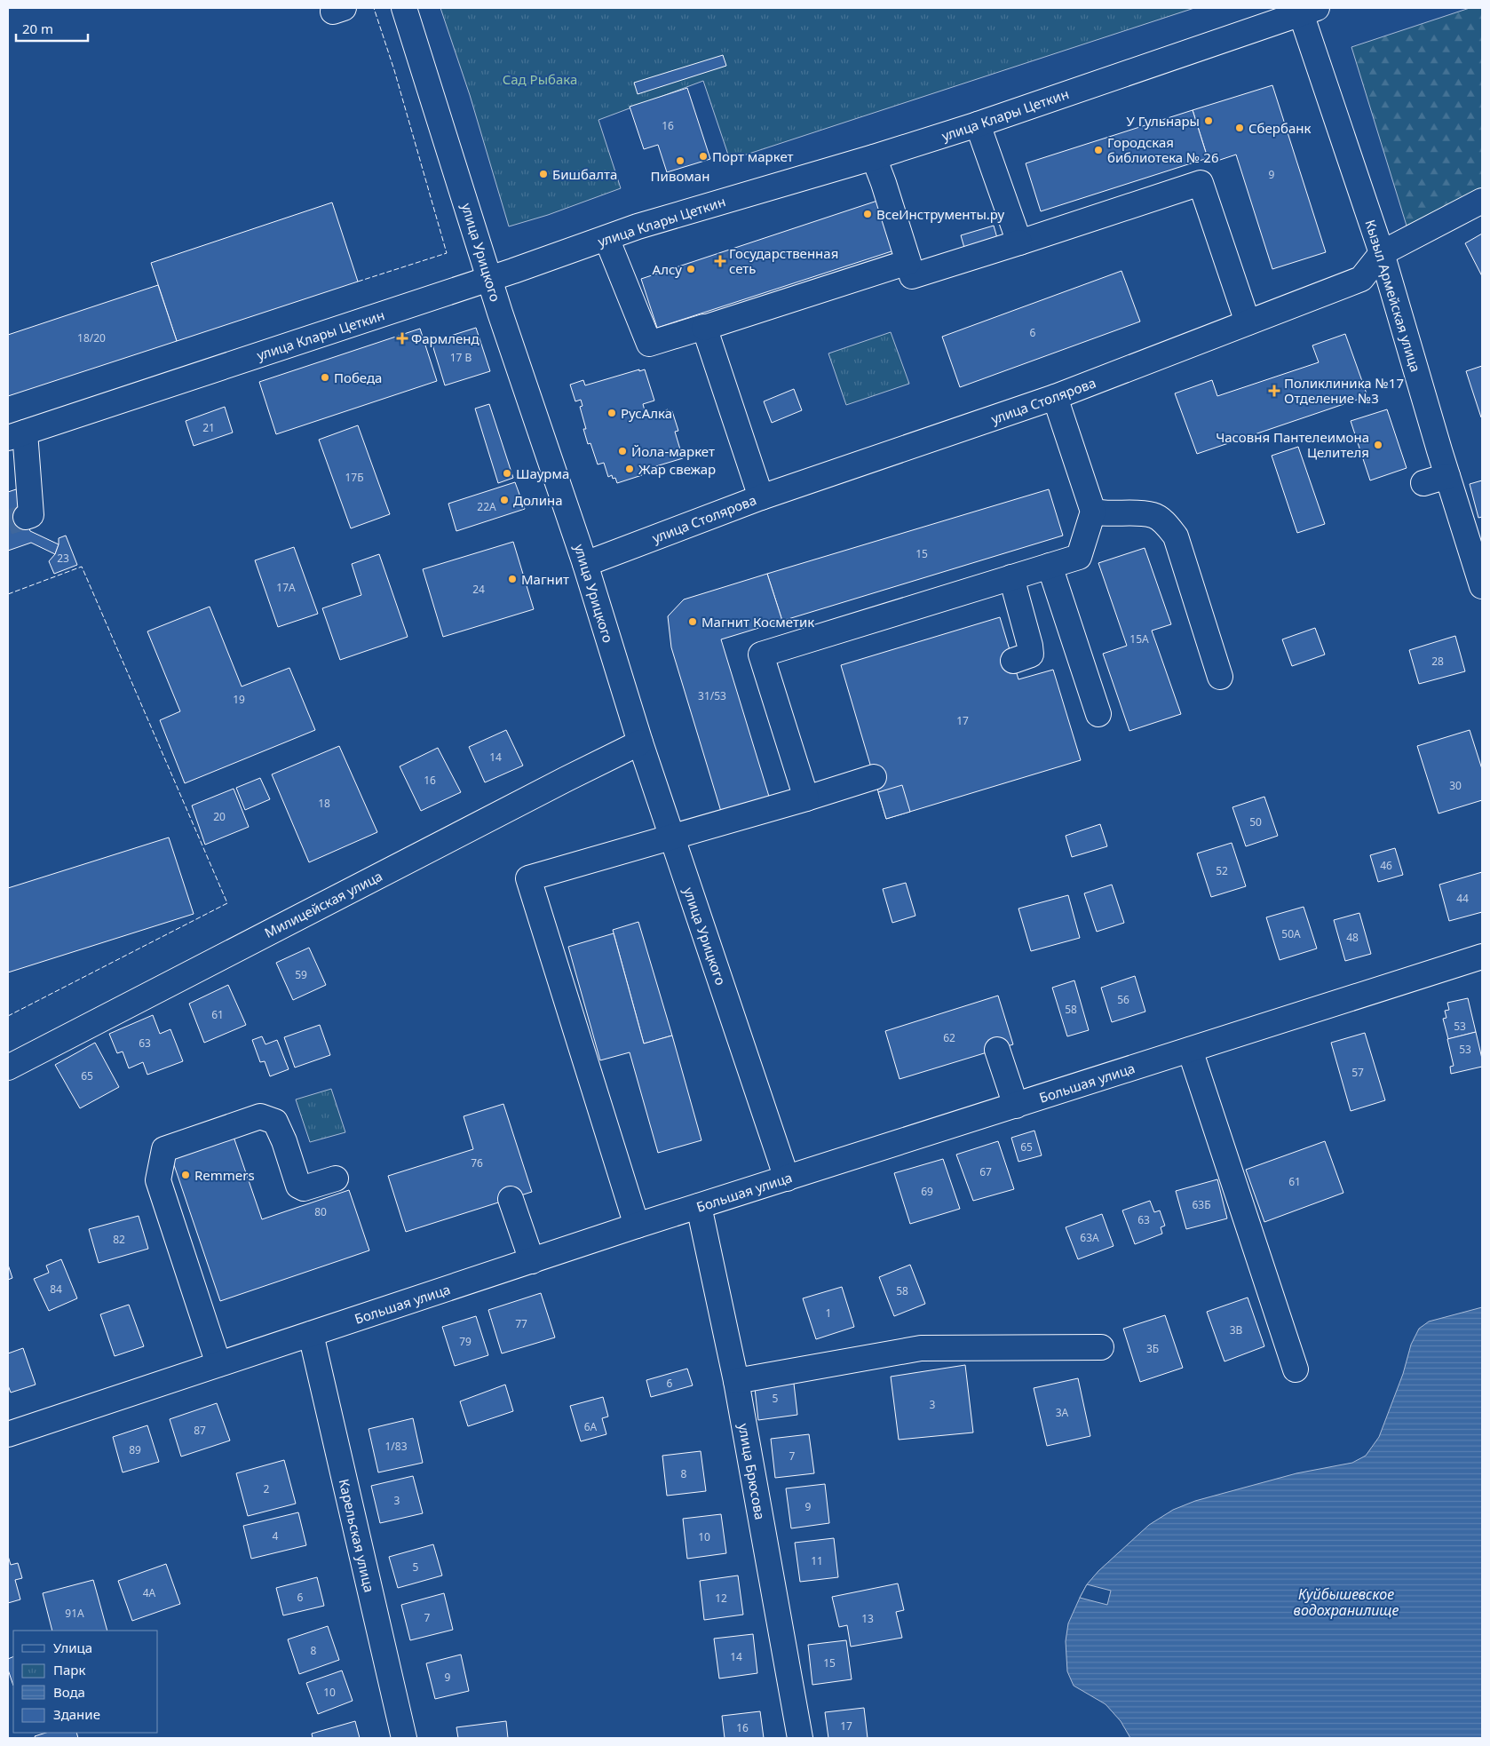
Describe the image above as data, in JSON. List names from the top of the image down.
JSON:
{
  "streets": {
    "street": [
      "улица Клары Цеткин",
      "улица Урицкого",
      "Кызыл Армейская улица",
      "улица Столярова",
      "Милицейская улица",
      "Большая улица",
      "улица Брюсова",
      "Карельская улица"
    ]
  },
  "crossings": [
    ["улица Клары Цеткин", "улица Урицкого"],
    ["улица Клары Цеткин", "Кызыл Армейская улица"],
    ["улица Урицкого", "улица Столярова"],
    ["улица Урицкого", "Милицейская улица"],
    ["улица Урицкого", "Большая улица"],
    ["Кызыл Армейская улица", "улица Столярова"],
    ["Большая улица", "улица Брюсова"],
    ["Большая улица", "Карельская улица"]
  ],
  "water": ["Куйбышевское водохранилище"],
  "parks": ["Сад Рыбака"],
  "places": {
    "other": [
      "У Гульнары",
      "Сбербанк",
      "Городская библиотека № 26",
      "Порт маркет",
      "Пивоман",
      "Бишбалта",
      "ВсеИнструменты.ру",
      "Алсу",
      "Победа",
      "РусАлка",
      "Часовня Пантелеимона Целителя",
      "Йола-маркет",
      "Жар свежар",
      "Шаурма",
      "Долина",
      "Магнит",
      "Магнит Косметик",
      "Remmers"
    ],
    "health": ["Государственная сеть", "Фармленд", "Поликлиника №17 Отделение №3"]
  },
  "house_numbers": [
    "16",
    "9",
    "6",
    "18/20",
    "17 В",
    "21",
    "17Б",
    "22А",
    "15",
    "23",
    "17А",
    "24",
    "15А",
    "28",
    "31/53",
    "19",
    "17",
    "14",
    "16",
    "30",
    "18",
    "20",
    "50",
    "46",
    "52",
    "44",
    "50А",
    "48",
    "59",
    "56",
    "58",
    "61",
    "53",
    "62",
    "63",
    "53",
    "57",
    "65",
    "65",
    "76",
    "67",
    "61",
    "69",
    "63Б",
    "80",
    "63",
    "63А",
    "82",
    "84",
    "58",
    "1",
    "77",
    "3В",
    "79",
    "3Б",
    "6",
    "5",
    "3",
    "3А",
    "6А",
    "87",
    "1/83",
    "89",
    "7",
    "8",
    "2",
    "3",
    "9",
    "4",
    "10",
    "11",
    "5",
    "4А",
    "6",
    "12",
    "91А",
    "7",
    "13",
    "8",
    "14",
    "15",
    "9",
    "10",
    "17",
    "16"
  ],
  "legend": [
    "Улица",
    "Парк",
    "Вода",
    "Здание"
  ],
  "scale_bar": "20 m"
}
